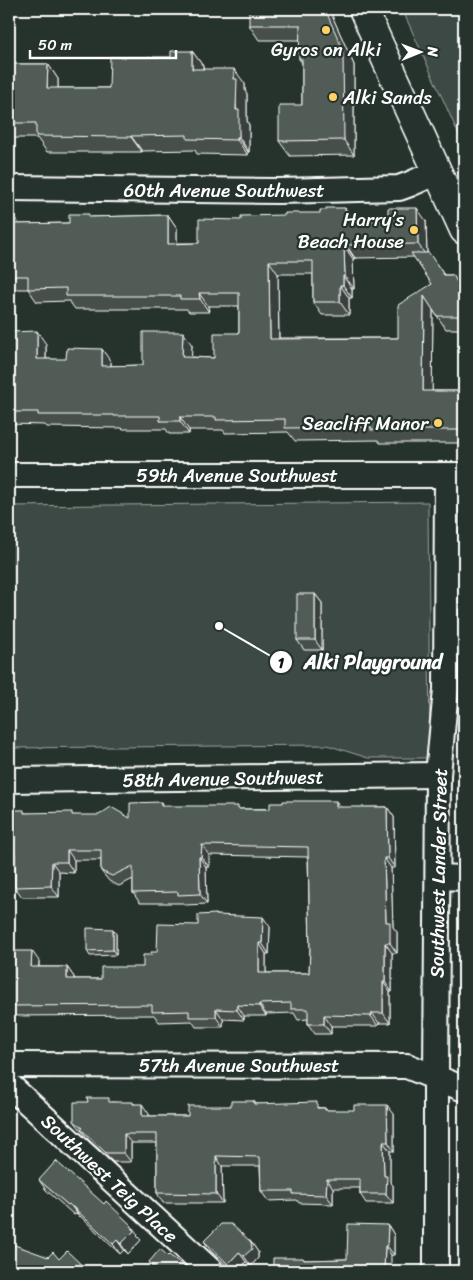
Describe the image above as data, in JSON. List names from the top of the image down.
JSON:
{
  "streets": {
    "street": [
      "60th Avenue Southwest",
      "59th Avenue Southwest",
      "58th Avenue Southwest",
      "Southwest Lander Street",
      "57th Avenue Southwest",
      "Southwest Teig Place"
    ]
  },
  "crossings": [
    ["59th Avenue Southwest", "Southwest Lander Street"],
    ["58th Avenue Southwest", "Southwest Lander Street"],
    ["Southwest Lander Street", "57th Avenue Southwest"]
  ],
  "places": [
    "Gyros on Alki",
    "Alki Sands",
    "Harry’s Beach House",
    "Seacliff Manor",
    "Alki Playground"
  ],
  "scale_bar": "50 m",
  "north": "right"
}
